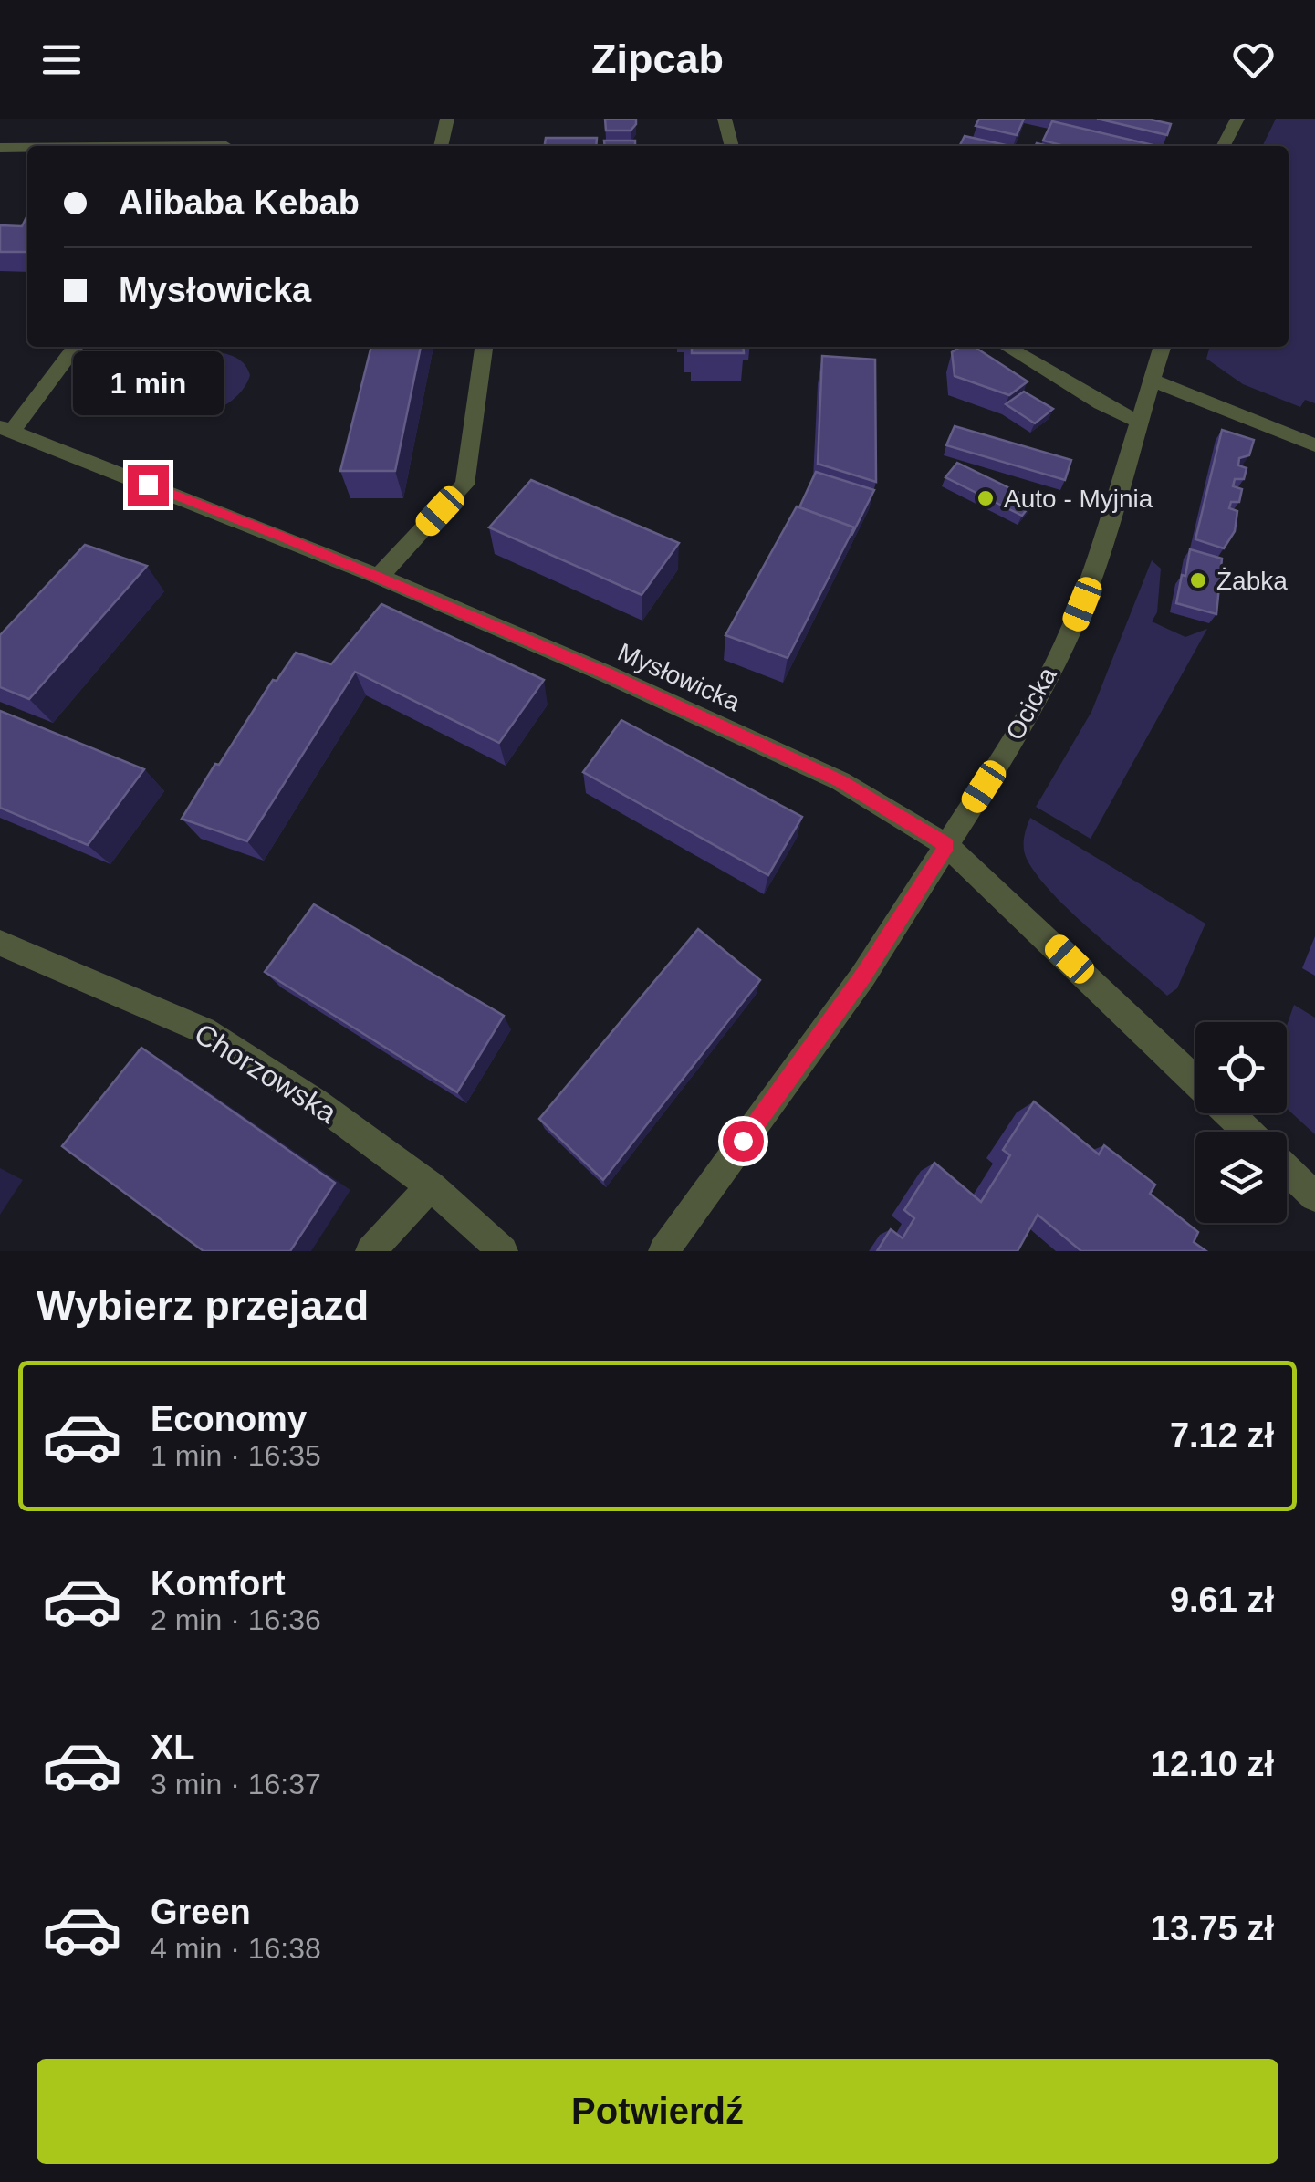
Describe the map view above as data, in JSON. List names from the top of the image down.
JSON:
{
  "streets": {
    "street": ["Mysłowicka", "Ocicka", "Chorzowska"]
  },
  "crossings": [
    ["Mysłowicka", "Ocicka"]
  ],
  "places": ["Auto - Myjnia", "Żabka"],
  "page": {
    "header": "Zipcab",
    "banner": ["Alibaba Kebab", "Mysłowicka"],
    "bubble": "1 min",
    "heading": "Wybierz przejazd",
    "list": [
      {
        "name": "Economy",
        "note": "1 min · 16:35",
        "value": "7.12 zł"
      },
      {
        "name": "Komfort",
        "note": "2 min · 16:36",
        "value": "9.61 zł"
      },
      {
        "name": "XL",
        "note": "3 min · 16:37",
        "value": "12.10 zł"
      },
      {
        "name": "Green",
        "note": "4 min · 16:38",
        "value": "13.75 zł"
      }
    ],
    "buttons": "Potwierdź"
  }
}
